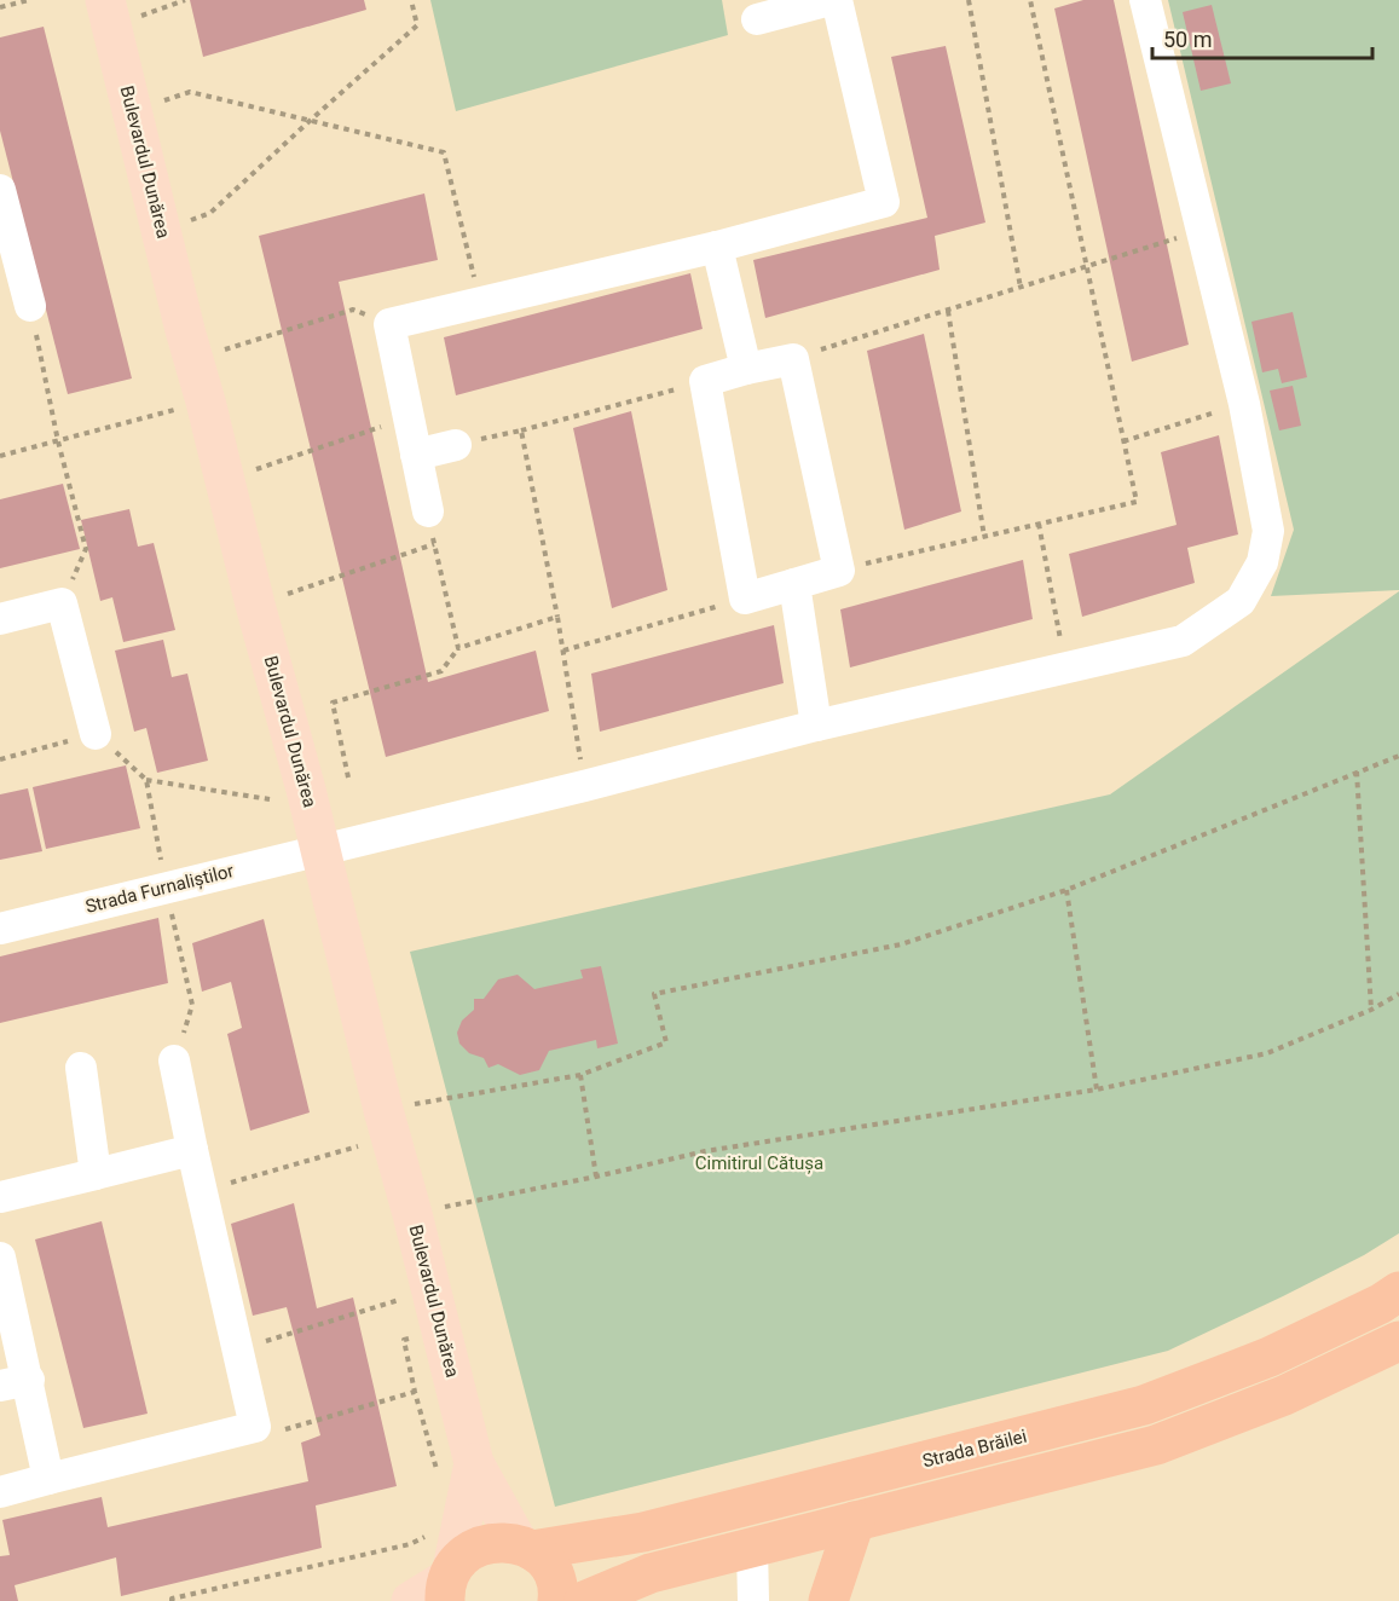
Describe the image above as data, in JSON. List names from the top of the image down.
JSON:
{
  "streets": {
    "highway": ["Strada Brăilei"],
    "main road": ["Bulevardul Dunărea"],
    "street": ["Strada Furnaliștilor"]
  },
  "crossings": [
    ["Bulevardul Dunărea", "Strada Furnaliștilor"],
    ["Bulevardul Dunărea", "Strada Brăilei"]
  ],
  "parks": ["Cimitirul Cătușa"],
  "scale_bar": "50 m"
}
